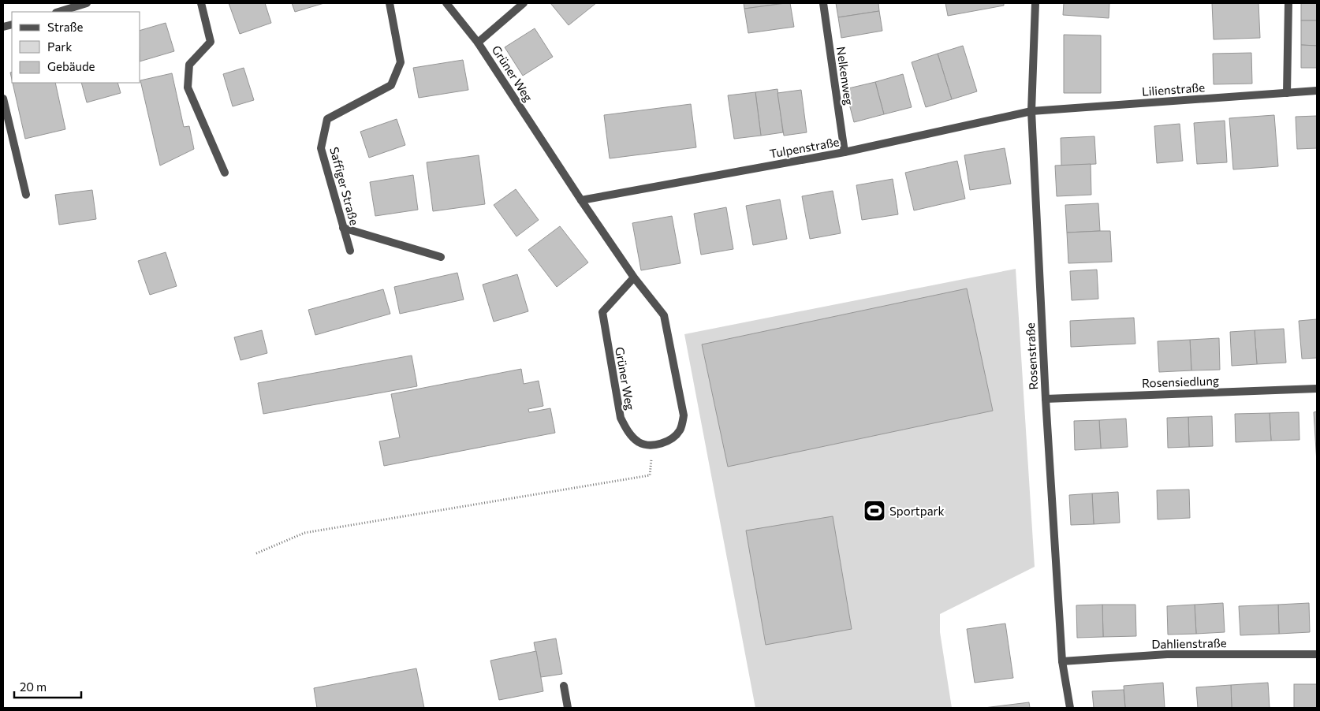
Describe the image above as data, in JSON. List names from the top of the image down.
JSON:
{
  "streets": {
    "street": [
      "Grüner Weg",
      "Nelkenweg",
      "Lilienstraße",
      "Tulpenstraße",
      "Saffiger Straße",
      "Rosenstraße",
      "Rosensiedlung",
      "Dahlienstraße"
    ]
  },
  "crossings": [
    ["Grüner Weg", "Tulpenstraße"],
    ["Nelkenweg", "Tulpenstraße"],
    ["Lilienstraße", "Tulpenstraße"],
    ["Lilienstraße", "Rosenstraße"],
    ["Tulpenstraße", "Rosenstraße"],
    ["Rosenstraße", "Rosensiedlung"],
    ["Rosenstraße", "Dahlienstraße"]
  ],
  "places": {
    "sports": ["Sportpark"]
  },
  "legend": ["Straße", "Park", "Gebäude"],
  "scale_bar": "20 m"
}
